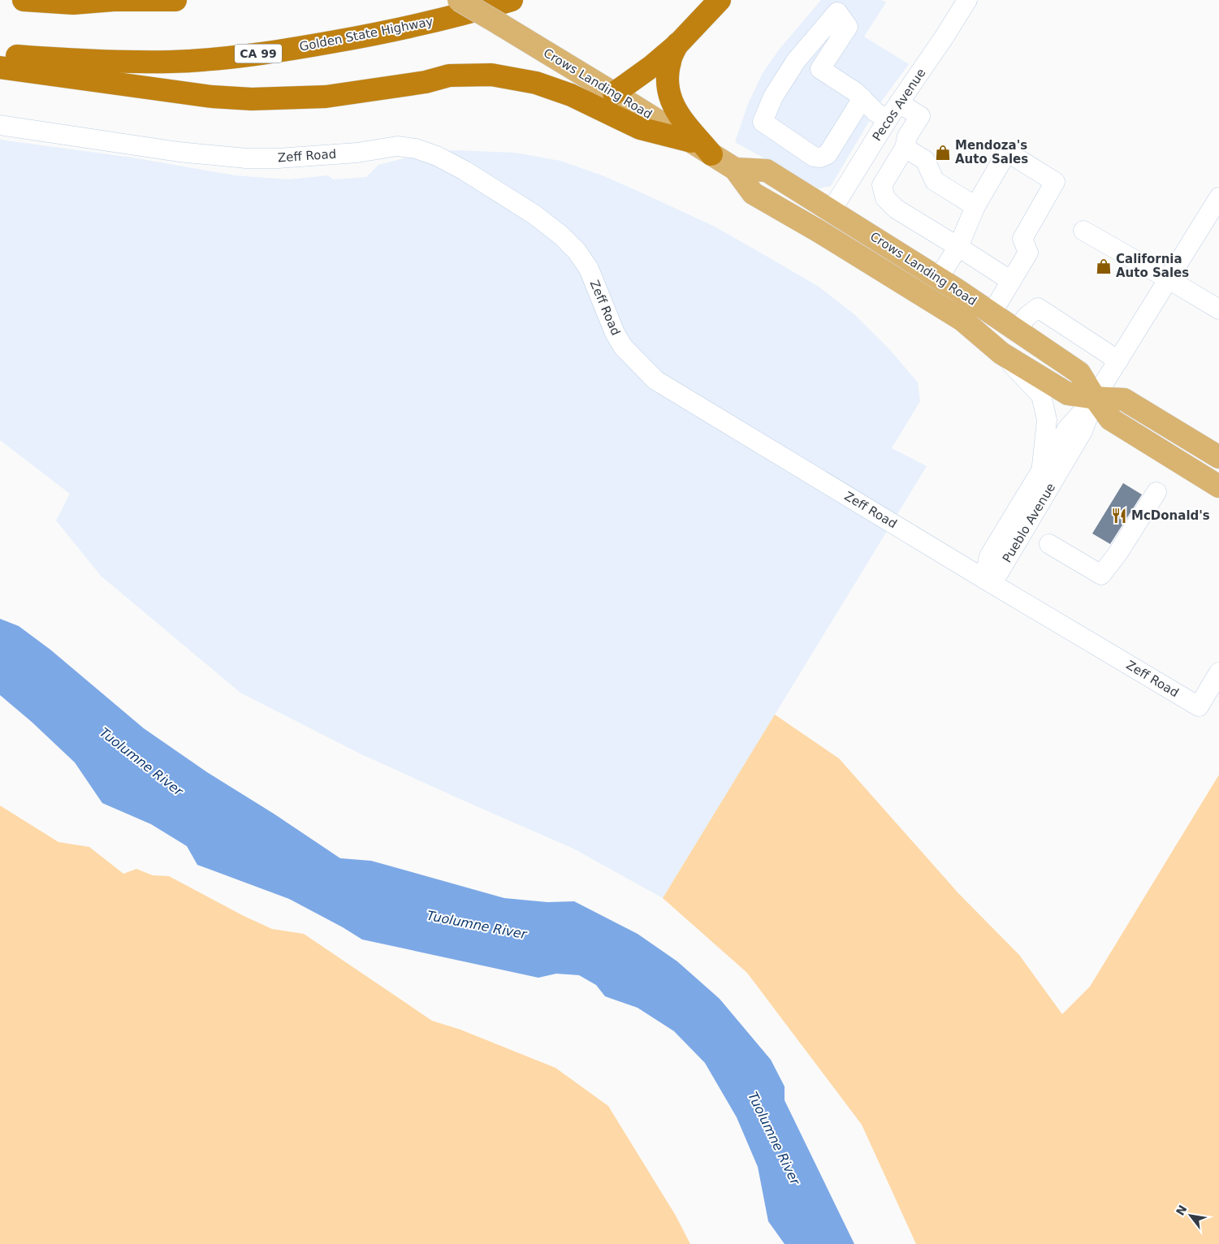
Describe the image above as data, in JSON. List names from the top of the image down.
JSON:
{
  "streets": {
    "highway": ["Golden State Highway", "CA 99"],
    "main road": ["Crows Landing Road"],
    "street": ["Pecos Avenue", "Zeff Road", "Pueblo Avenue"]
  },
  "crossings": [
    ["Crows Landing Road", "Pecos Avenue"],
    ["Crows Landing Road", "Pueblo Avenue"],
    ["Zeff Road", "Pueblo Avenue"]
  ],
  "water": ["Tuolumne River"],
  "places": {
    "shop": ["Mendoza's Auto Sales", "California Auto Sales"],
    "restaurant": ["McDonald's"]
  },
  "north": "top left"
}
